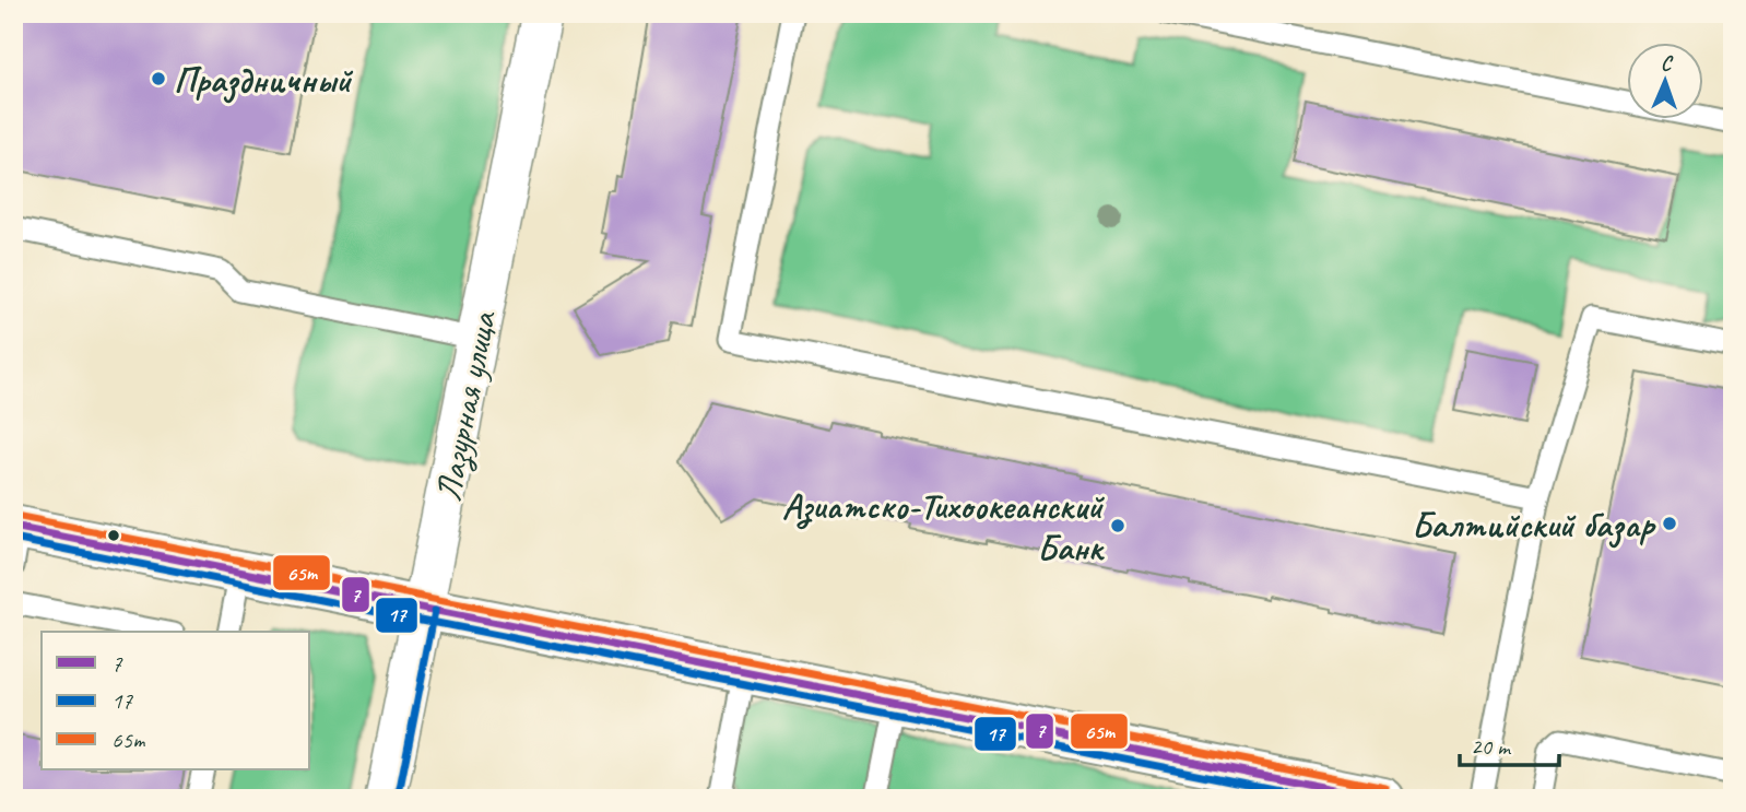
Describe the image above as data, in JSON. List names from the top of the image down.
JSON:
{
  "streets": {
    "street": ["Лазурная улица"]
  },
  "places": ["Праздничный", "Балтийский базар", "Азиатско-Тихоокеанский Банк"],
  "lines": ["transit line 65т", "transit line 7", "transit line 17"],
  "legend": ["7", "17", "65т"],
  "scale_bar": "20 m",
  "north": "top"
}
